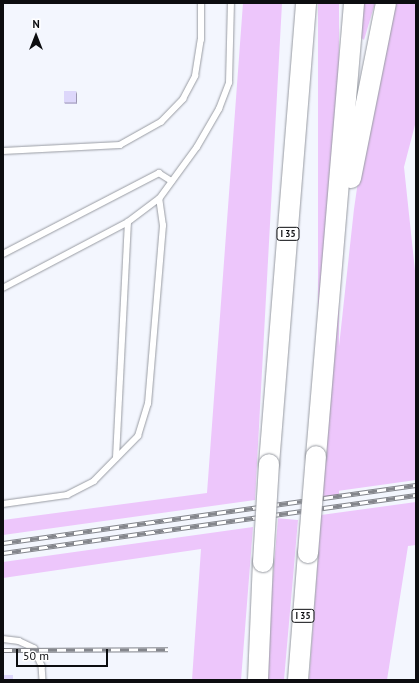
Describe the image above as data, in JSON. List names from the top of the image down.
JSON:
{
  "streets": {
    "highway": ["I 35"]
  },
  "scale_bar": "50 m",
  "north": "top"
}
